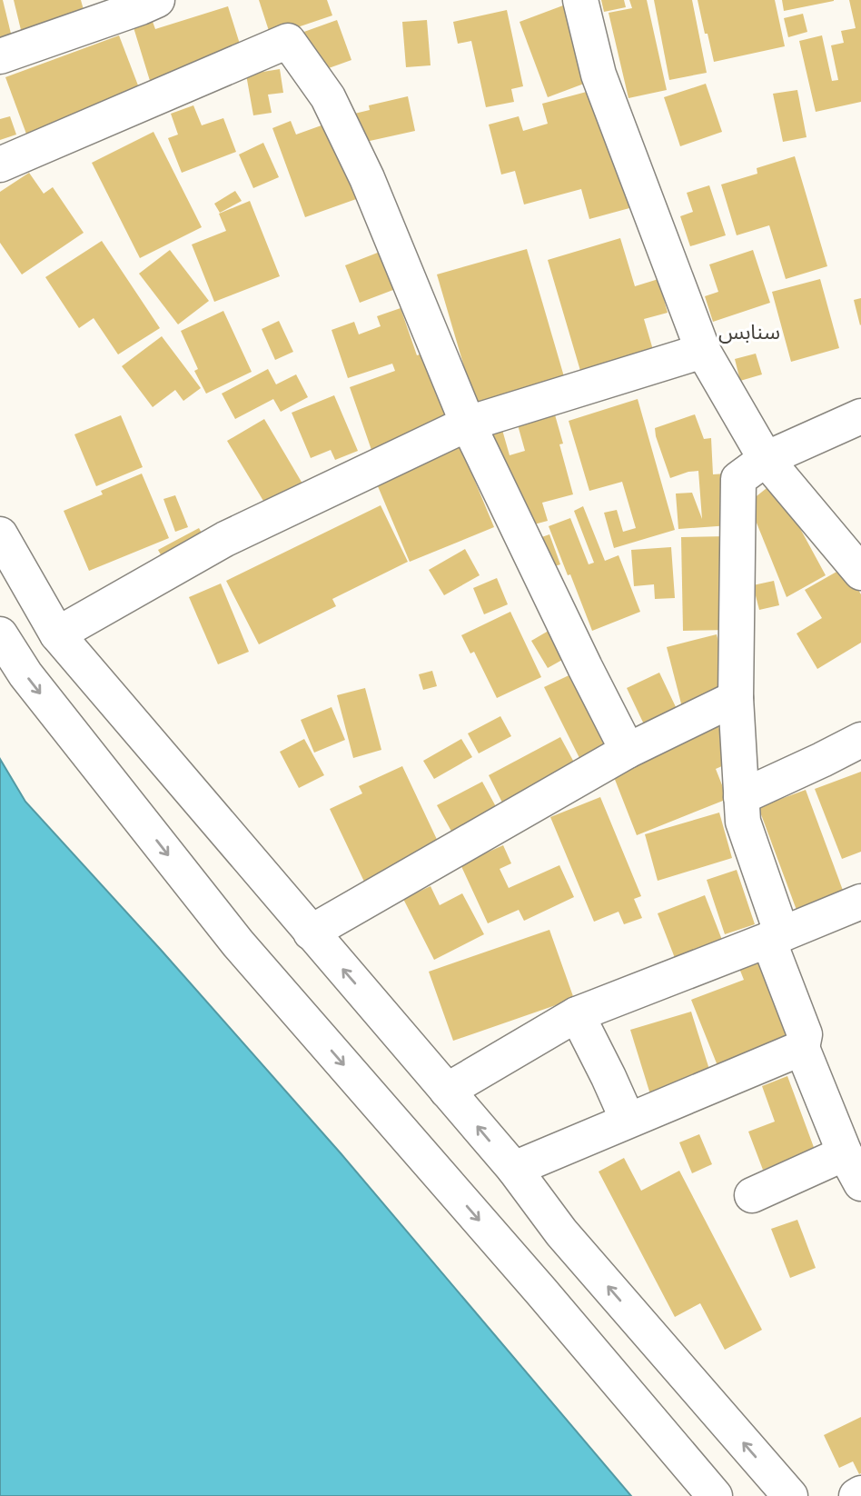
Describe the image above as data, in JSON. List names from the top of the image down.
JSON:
{
  "districts": ["سنابس"]
}
